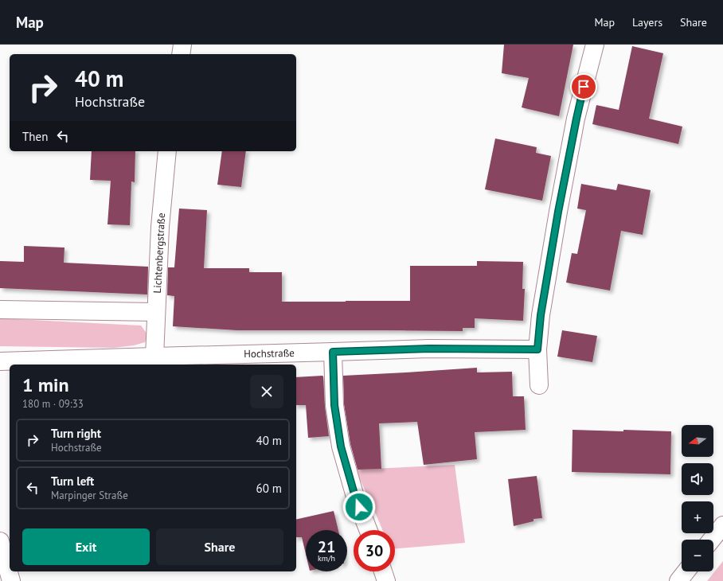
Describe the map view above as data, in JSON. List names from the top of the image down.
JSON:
{
  "streets": {
    "street": ["Lichtenbergstraße", "Hochstraße"]
  },
  "crossings": [
    ["Lichtenbergstraße", "Hochstraße"]
  ],
  "north": "left",
  "page": {
    "header": "Map",
    "nav": ["Map", "Layers", "Share"],
    "turn": ["40 m", "Hochstraße"],
    "then": "Then",
    "heading": ["1 min", "180 m · 09:33"],
    "list": [
      {
        "name": "Turn right",
        "note": "Hochstraße",
        "value": "40 m"
      },
      {
        "name": "Turn left",
        "note": "Marpinger Straße",
        "value": "60 m"
      }
    ],
    "map_buttons": ["+", "−"],
    "buttons": ["Exit", "Share"],
    "speed": "21 km/h",
    "limit": "30"
  }
}
